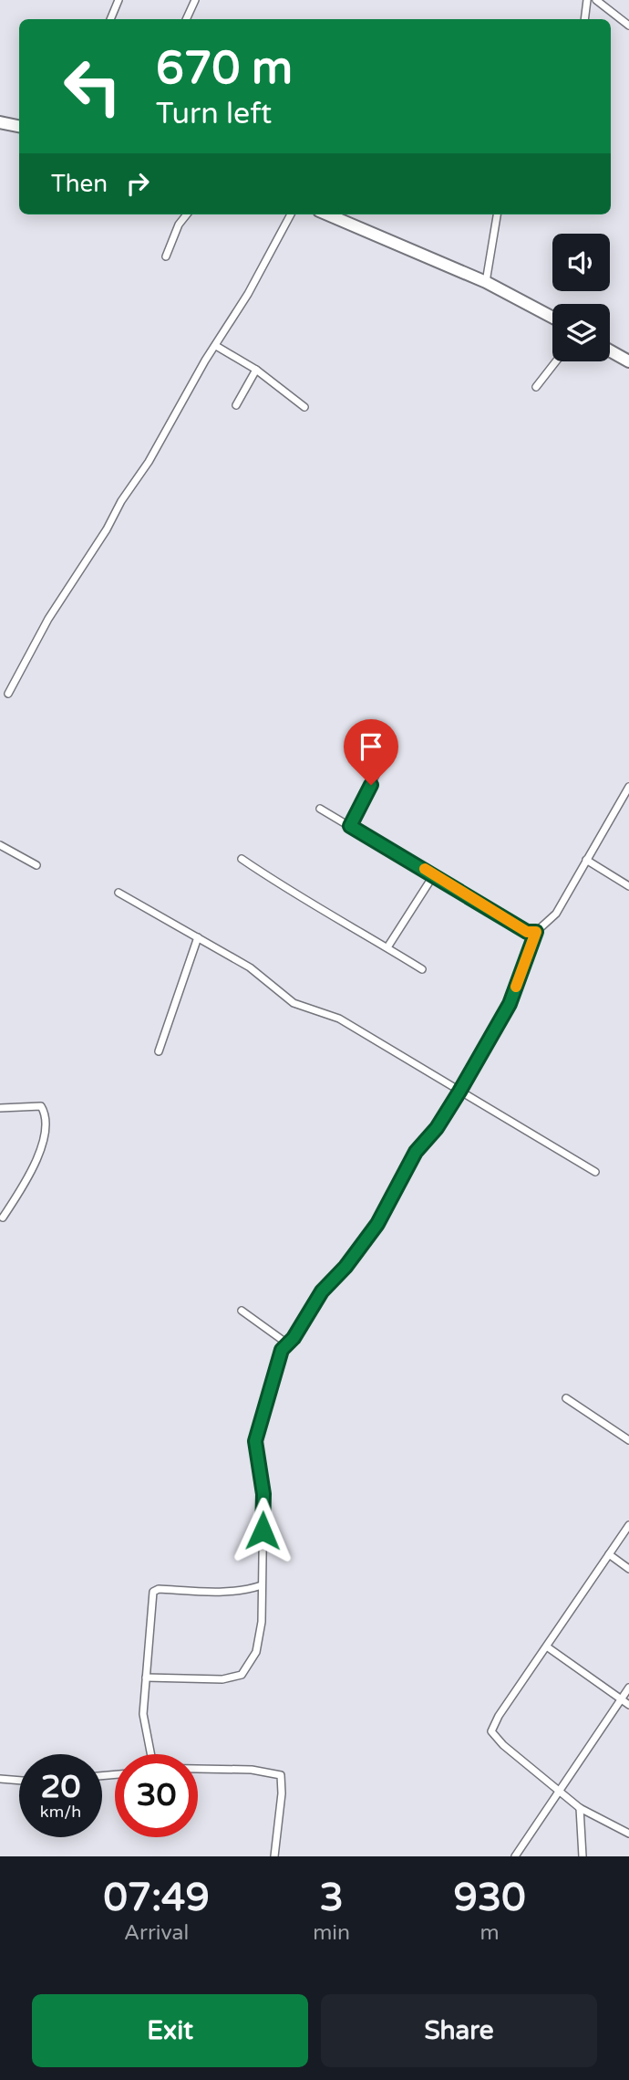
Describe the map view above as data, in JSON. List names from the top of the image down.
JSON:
{
  "page": {
    "turn": ["670 m", "Turn left"],
    "then": "Then",
    "speed": "20 km/h",
    "limit": "30",
    "eta": [
      "07:49",
      "Arrival",
      "3",
      "min",
      "930",
      "m"
    ],
    "buttons": ["Exit", "Share"]
  }
}
